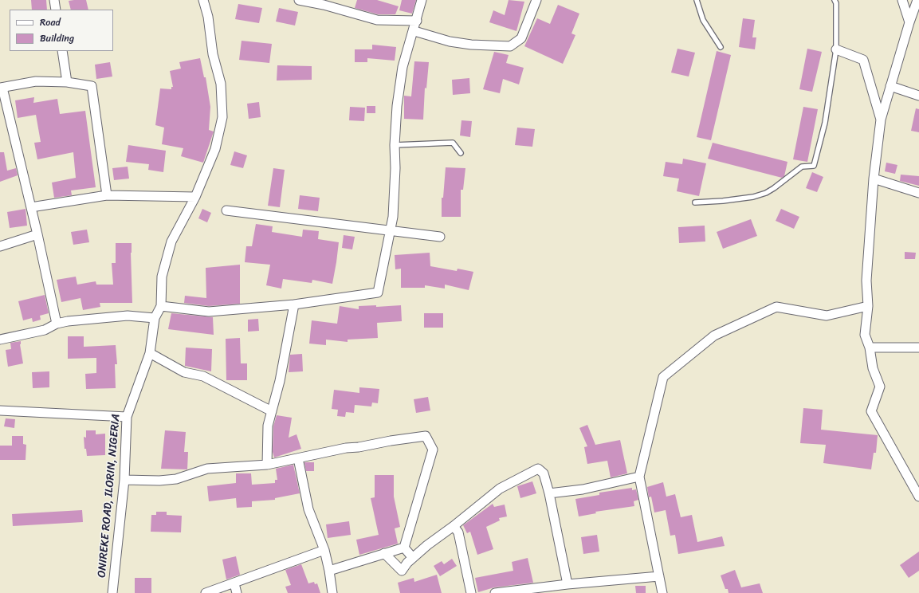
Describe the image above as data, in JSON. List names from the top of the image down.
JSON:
{
  "streets": {
    "street": ["ONIREKE ROAD, ILORIN, NIGERIA"]
  },
  "legend": ["Road", "Building"]
}
